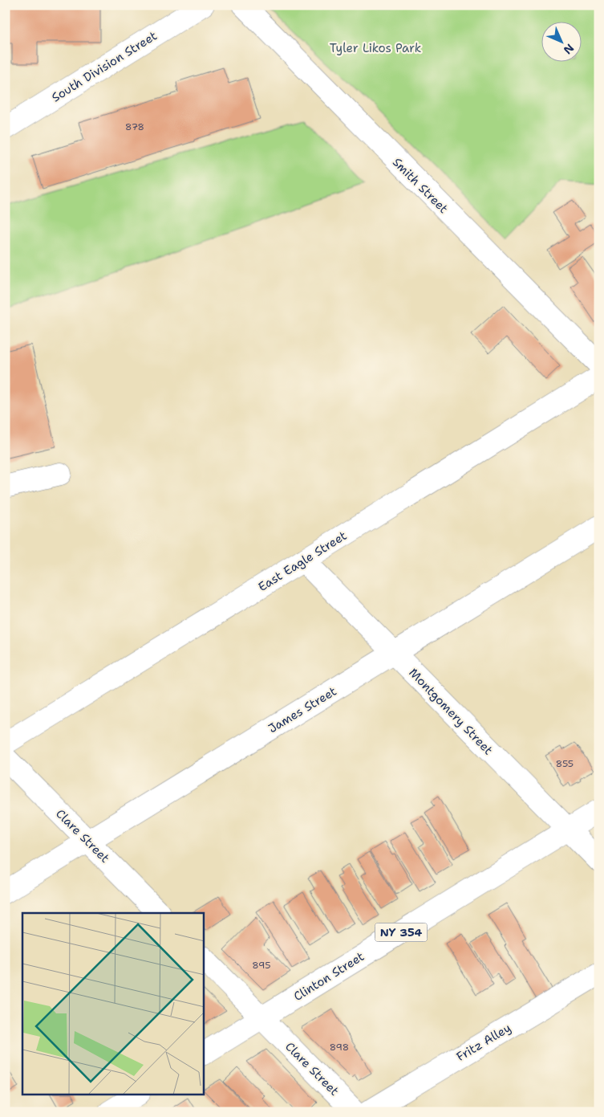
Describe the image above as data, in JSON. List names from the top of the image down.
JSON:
{
  "streets": {
    "street": [
      "South Division Street",
      "Smith Street",
      "East Eagle Street",
      "James Street",
      "Montgomery Street",
      "Clare Street",
      "NY 354",
      "Clinton Street",
      "Fritz Alley"
    ]
  },
  "crossings": [
    ["East Eagle Street", "Montgomery Street"],
    ["James Street", "Montgomery Street"],
    ["James Street", "Clare Street"],
    ["Montgomery Street", "Clinton Street"],
    ["Clare Street", "Clinton Street"]
  ],
  "parks": ["Tyler Likos Park"],
  "house_numbers": [
    "878",
    "855",
    "895",
    "898"
  ],
  "north": "bottom right"
}
